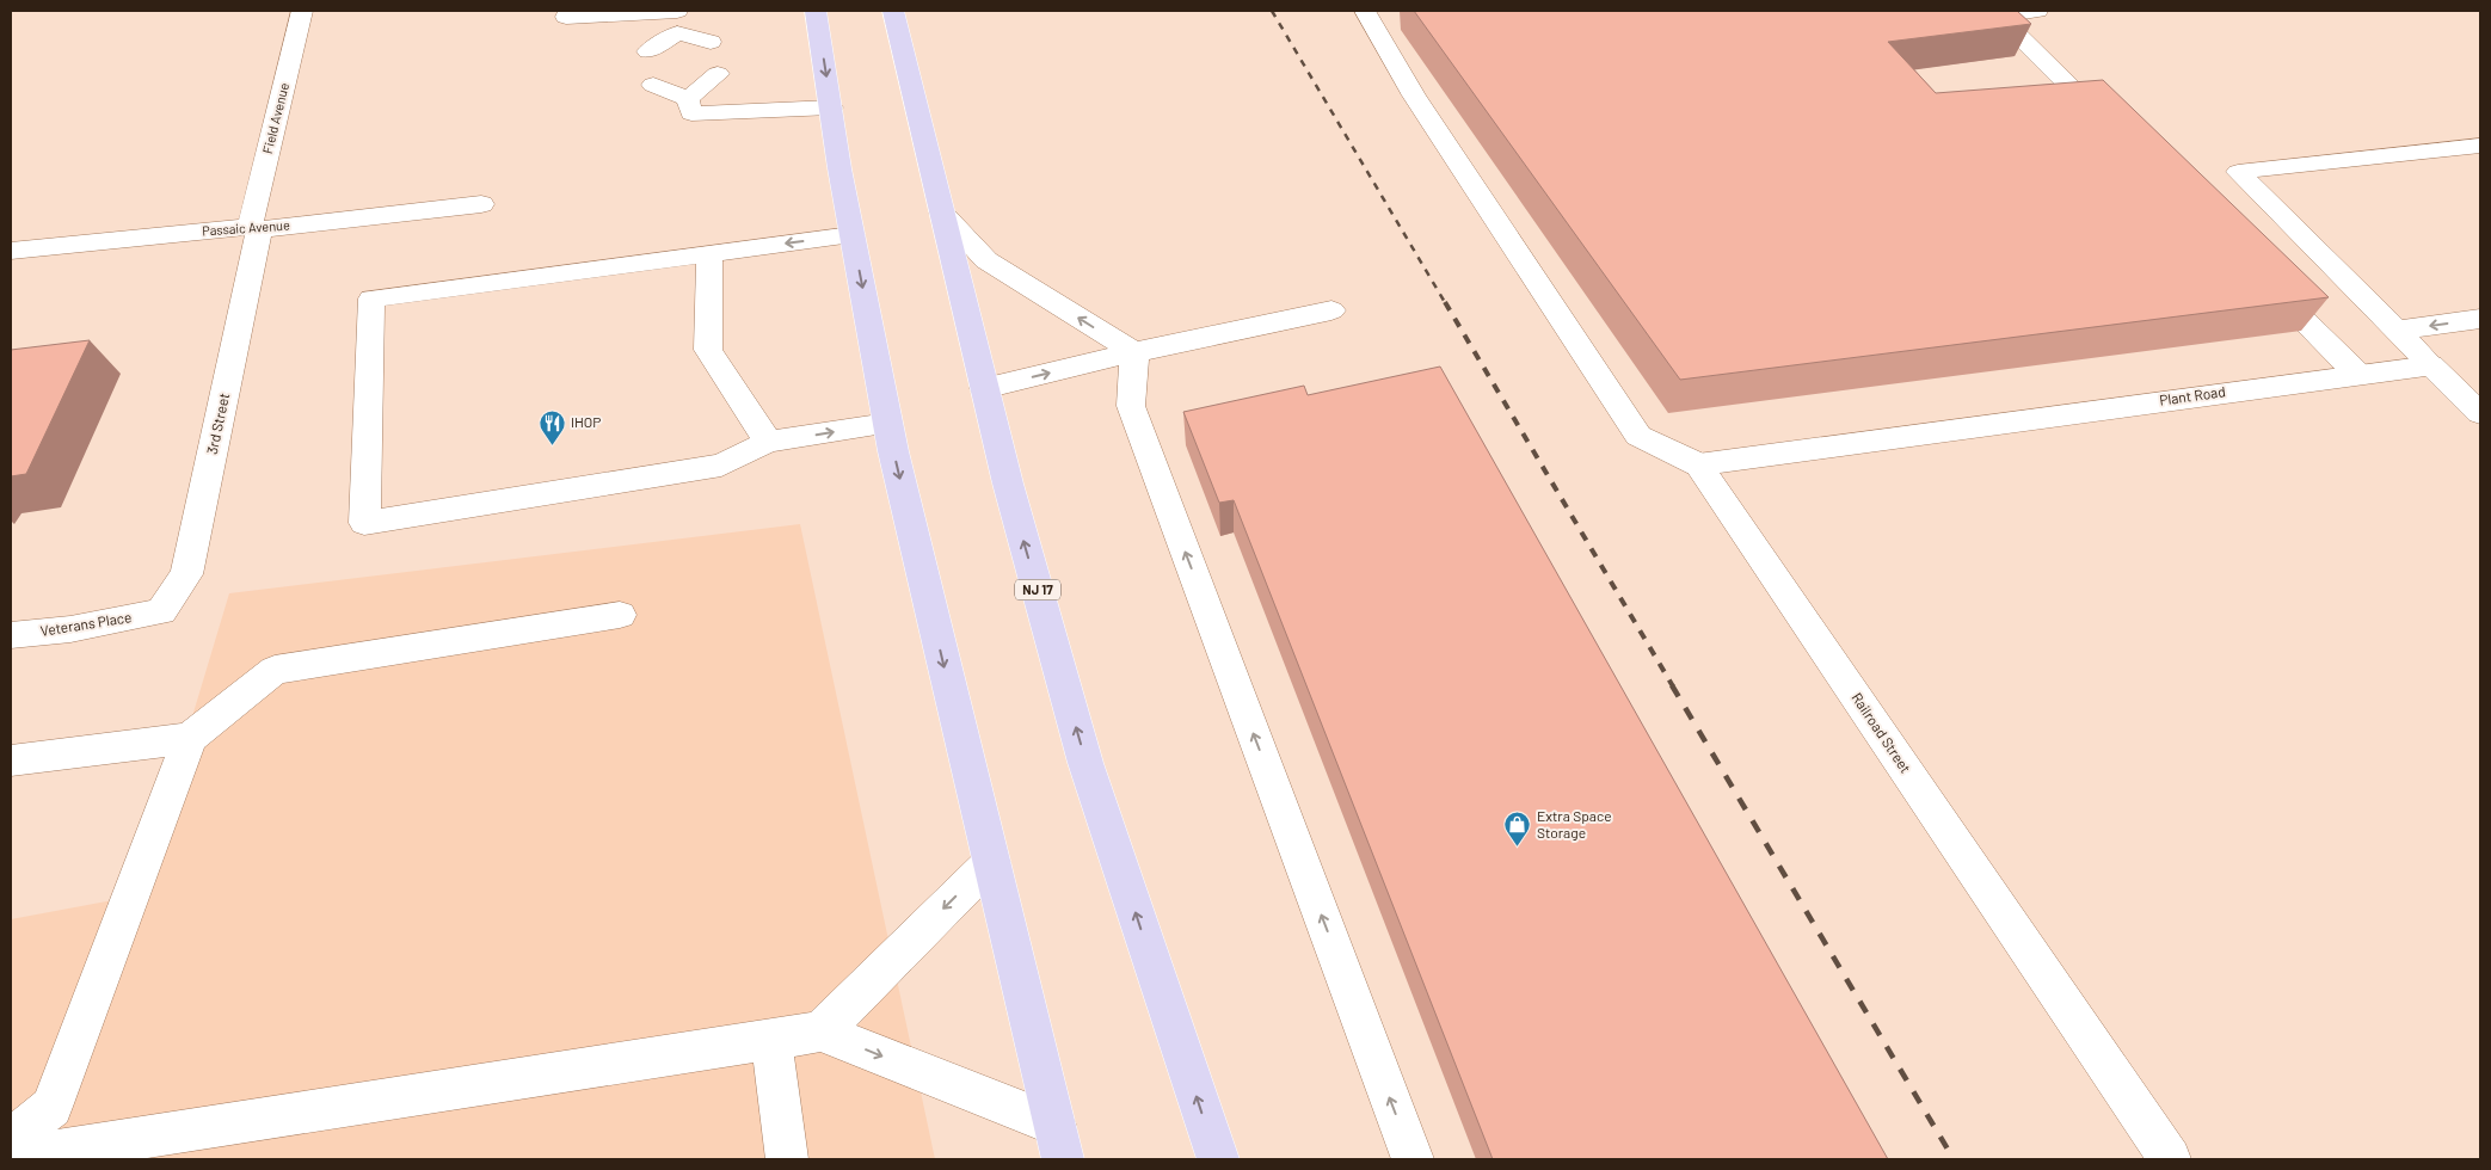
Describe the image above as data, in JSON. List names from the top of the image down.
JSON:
{
  "streets": {
    "highway": ["NJ 17"],
    "street": [
      "Field Avenue",
      "Passaic Avenue",
      "Plant Road",
      "3rd Street",
      "Veterans Place",
      "Railroad Street"
    ]
  },
  "crossings": [
    ["Field Avenue", "Passaic Avenue"],
    ["Field Avenue", "3rd Street"],
    ["Passaic Avenue", "3rd Street"],
    ["Plant Road", "Railroad Street"],
    ["3rd Street", "Veterans Place"]
  ],
  "places": {
    "restaurant": ["IHOP"],
    "shop": ["Extra Space Storage"]
  }
}
